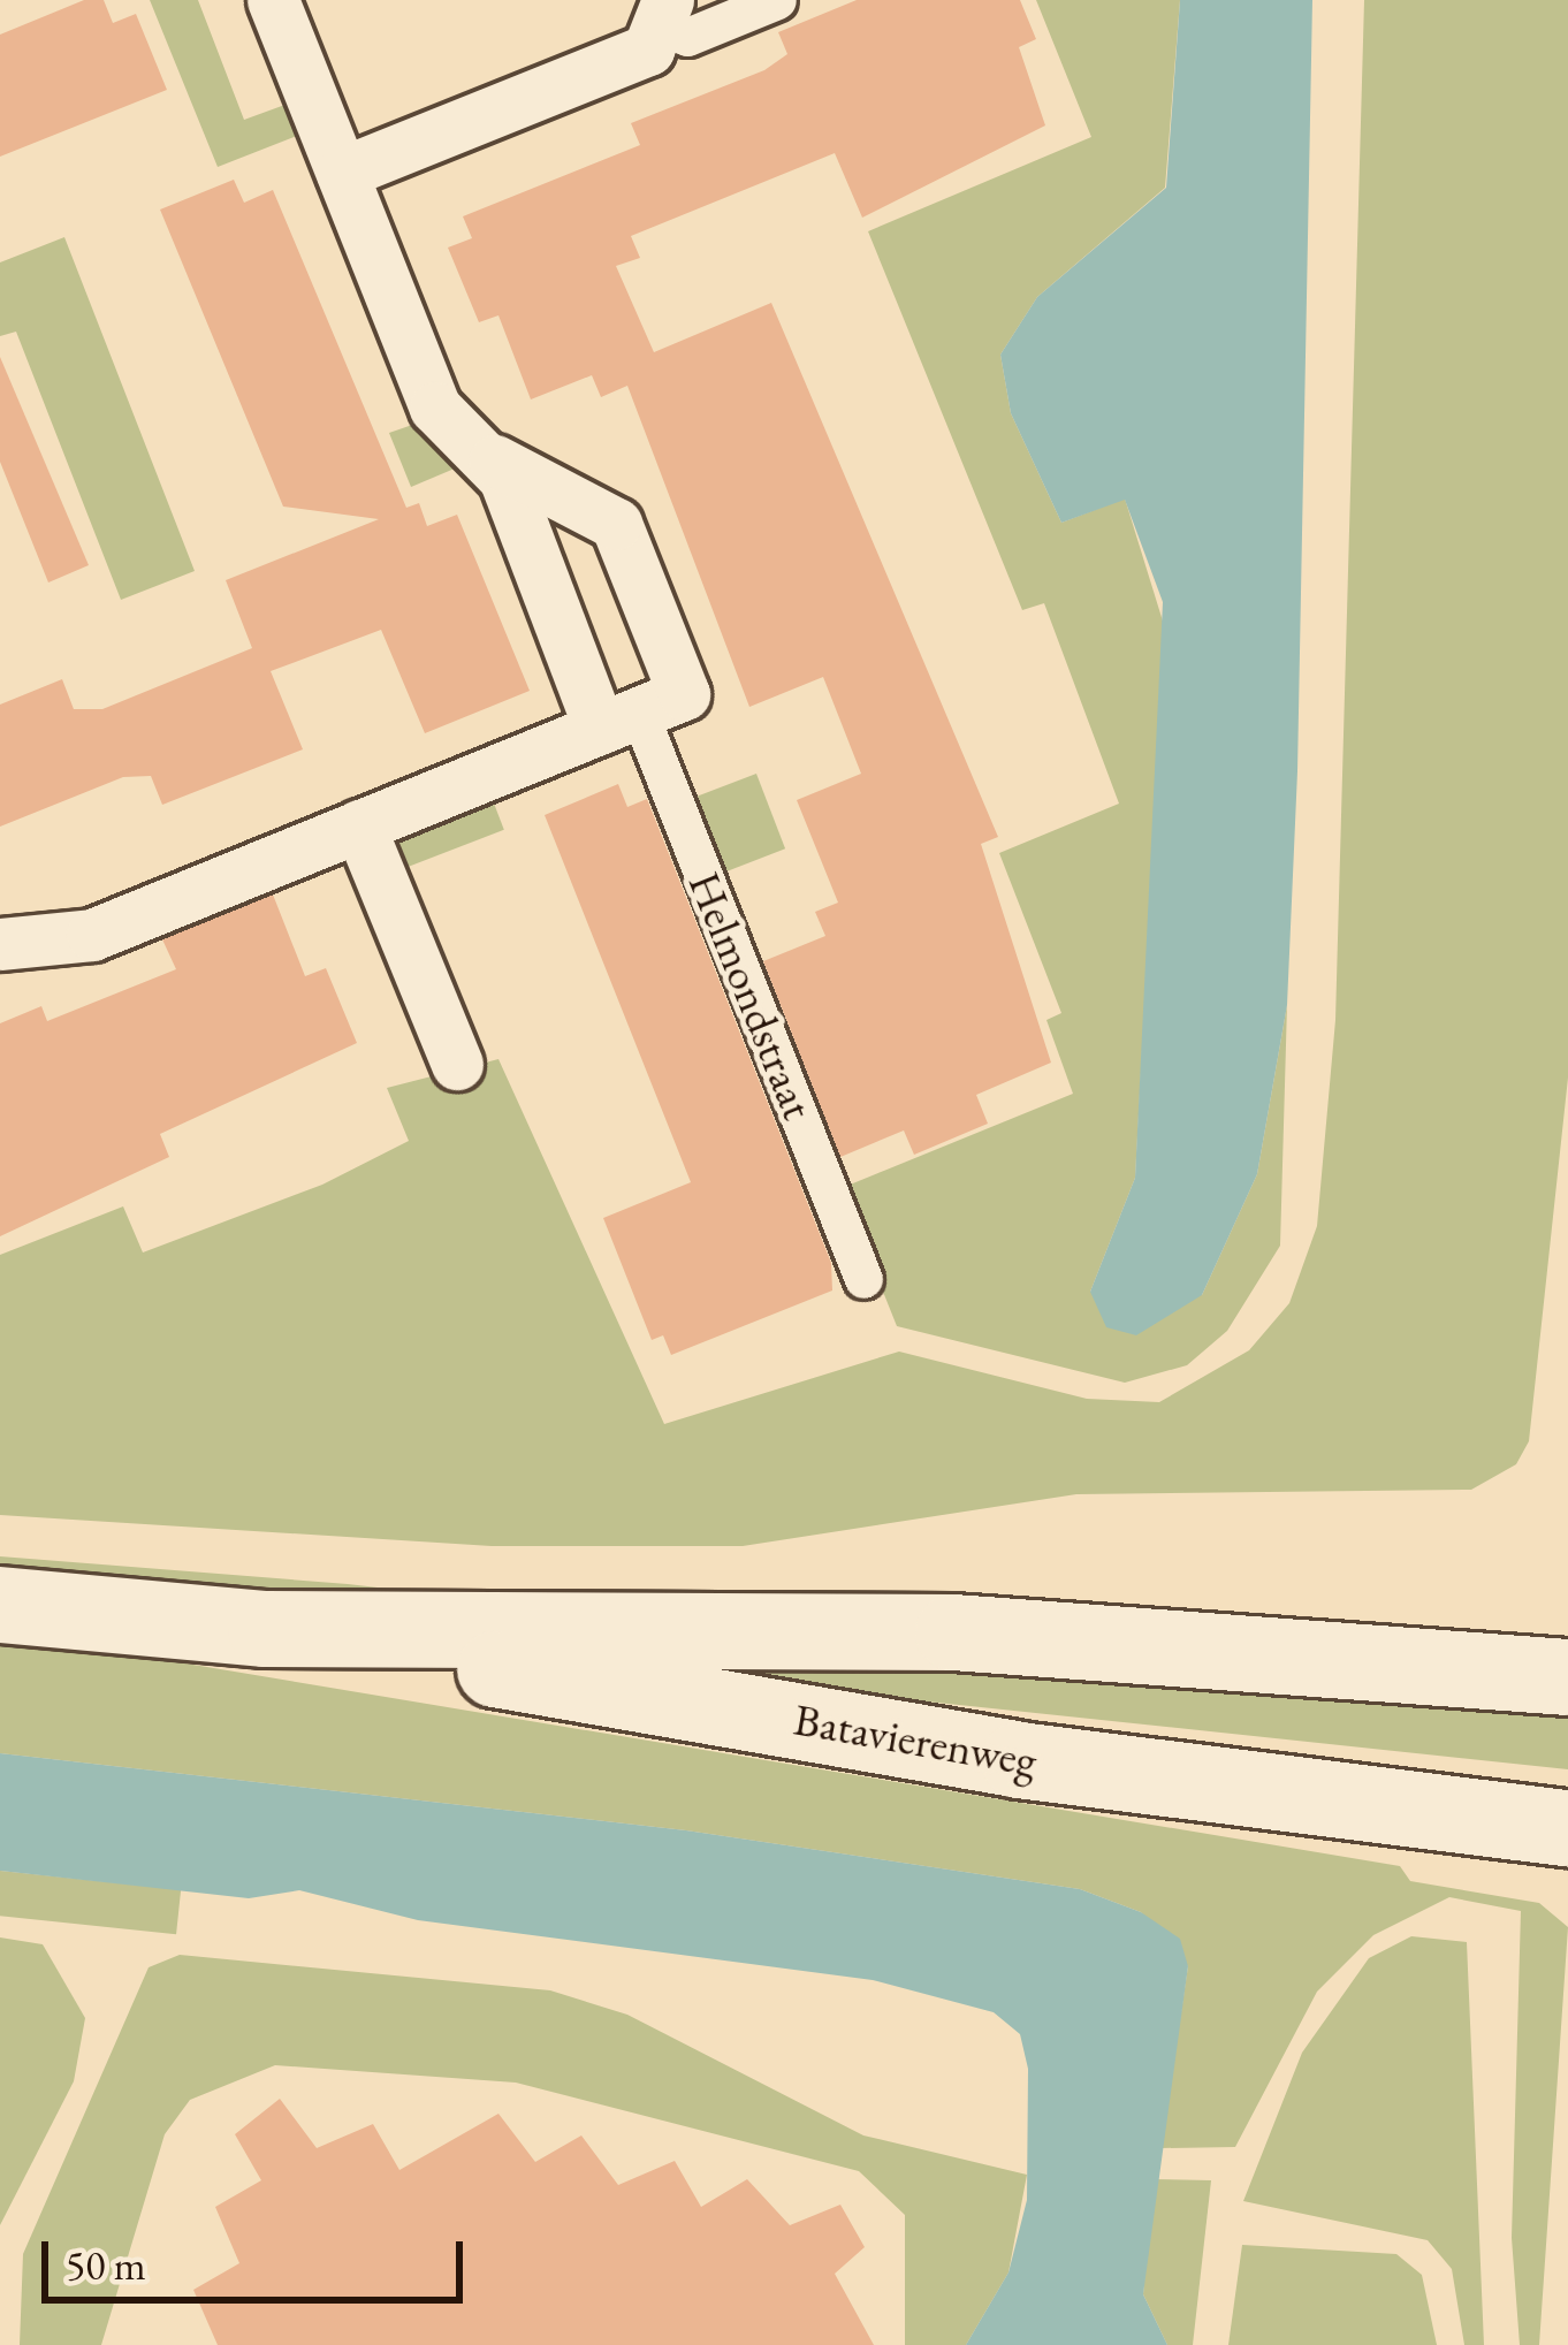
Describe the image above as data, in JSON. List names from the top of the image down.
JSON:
{
  "streets": {
    "main road": ["Batavierenweg"],
    "street": ["Helmondstraat"]
  },
  "scale_bar": "50 m"
}
